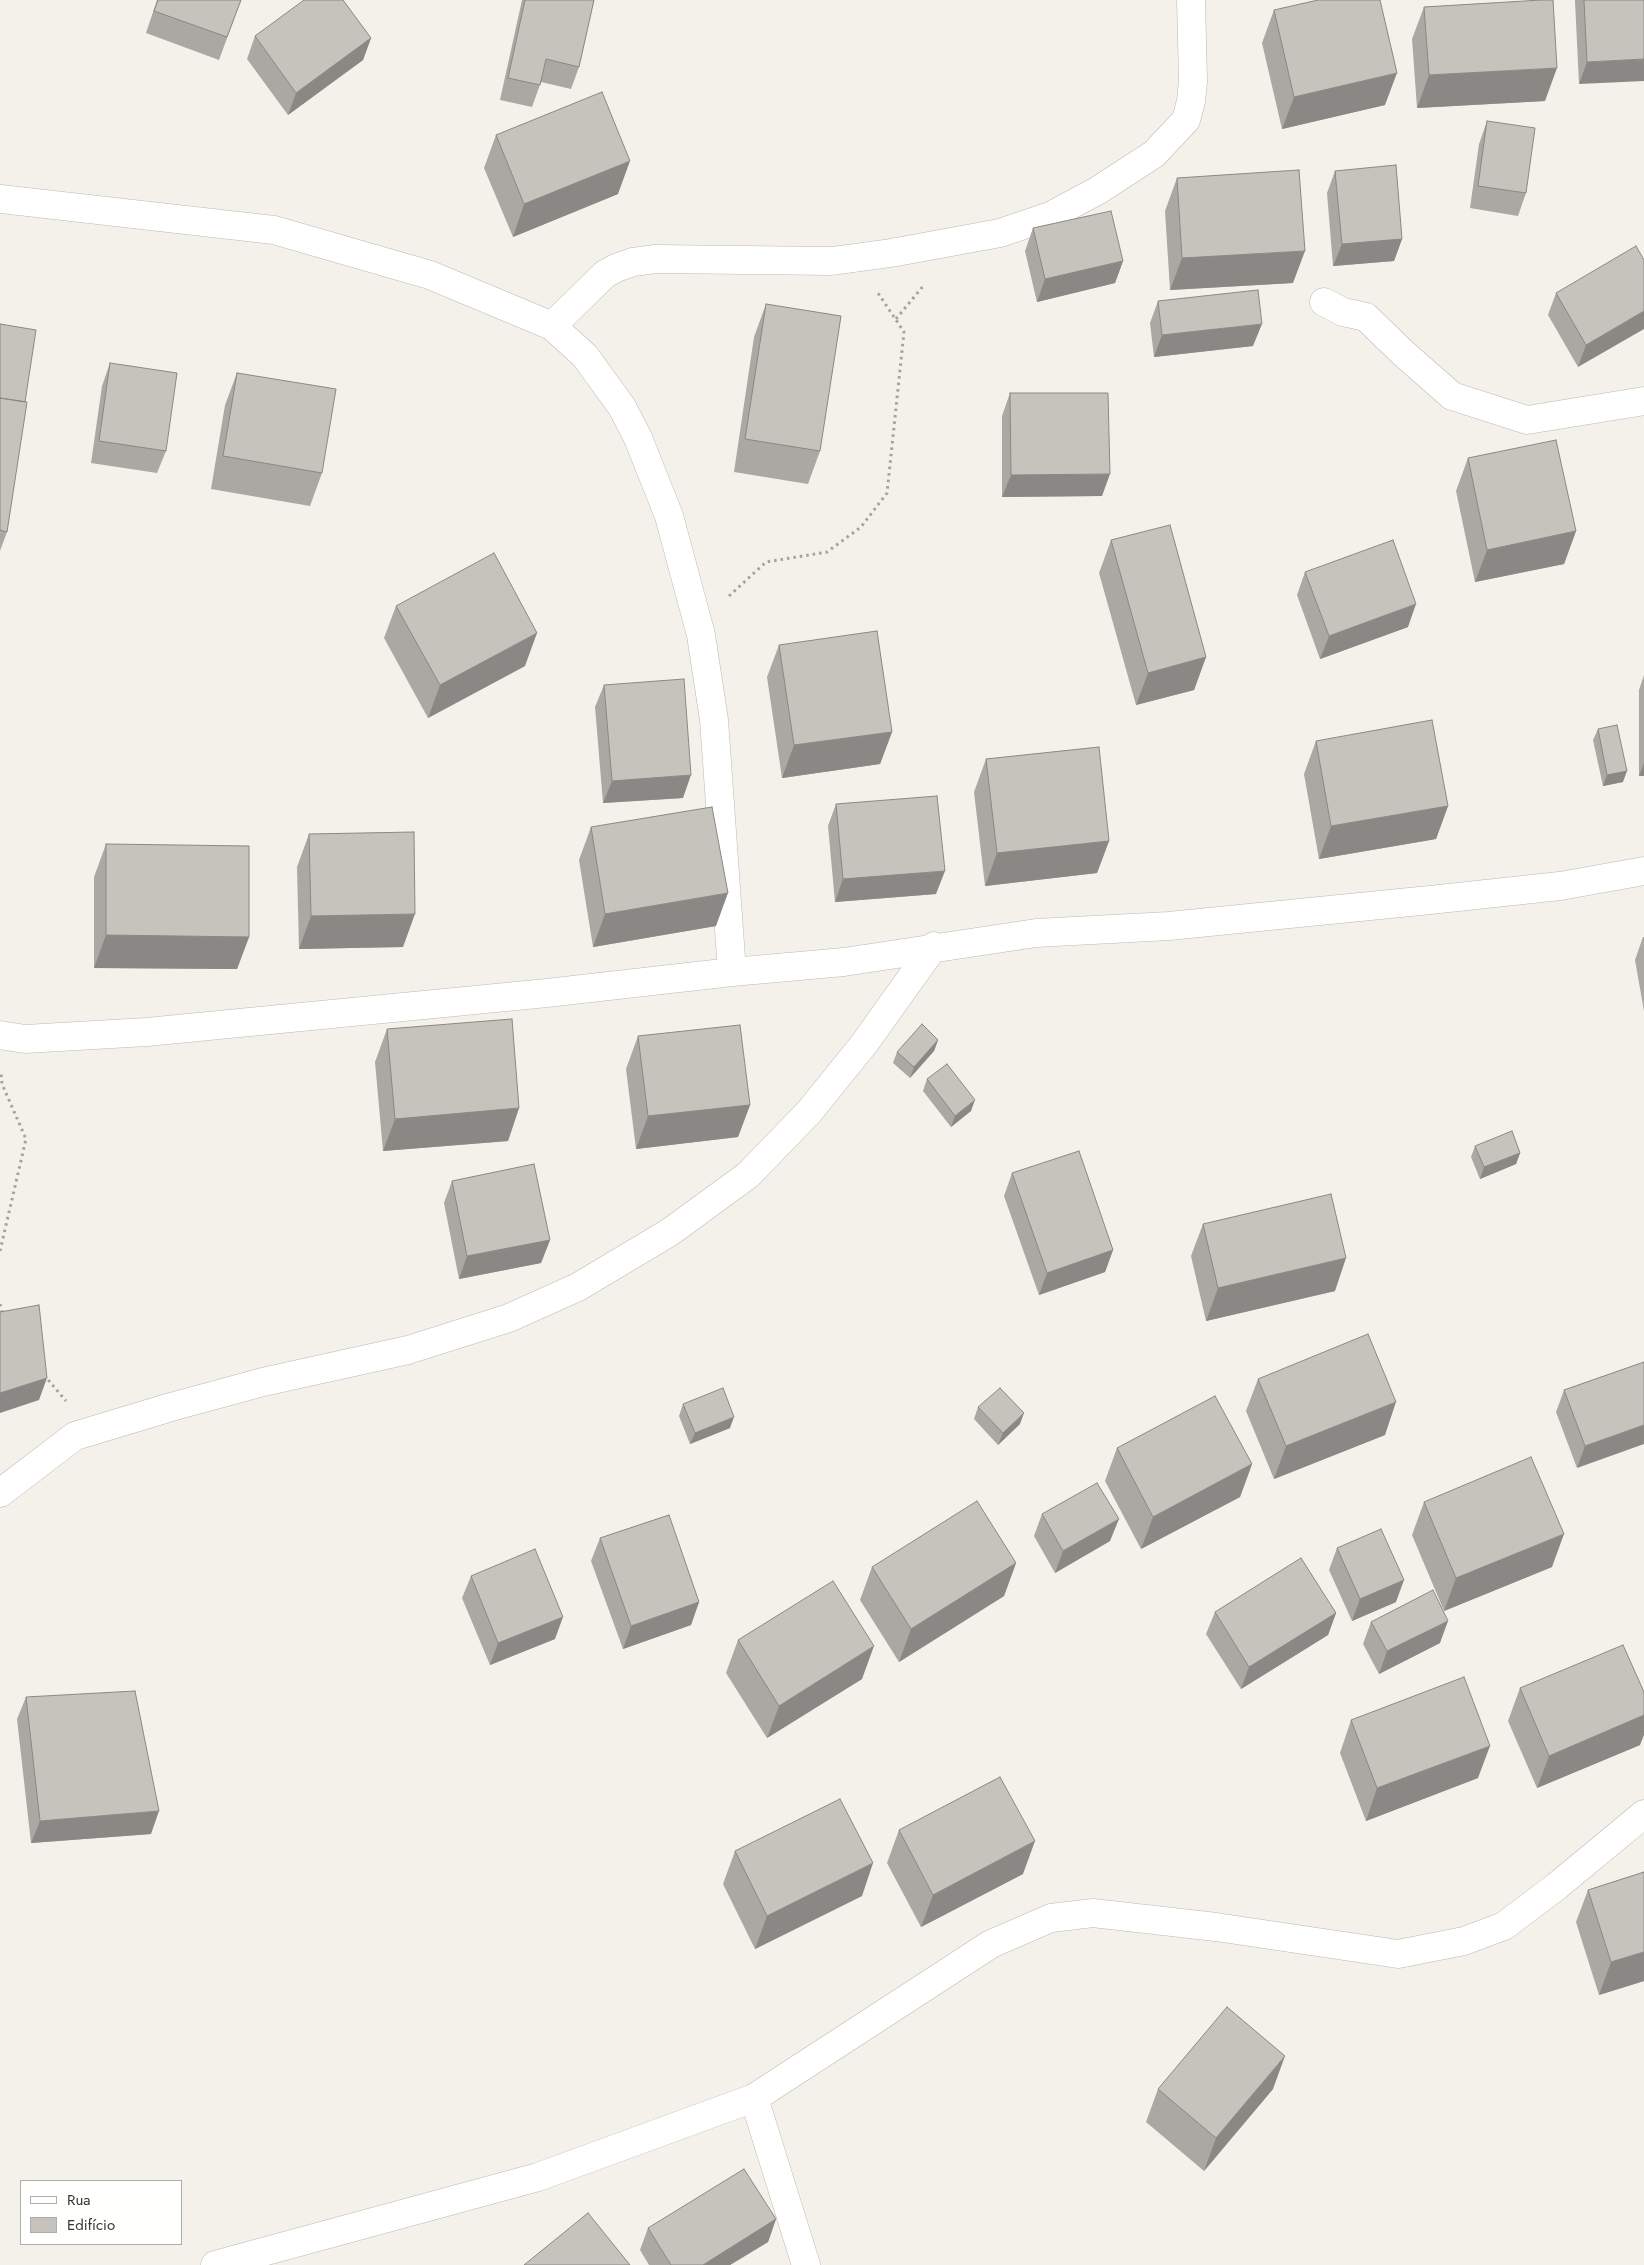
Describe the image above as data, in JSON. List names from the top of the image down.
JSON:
{
  "legend": ["Rua", "Edifício"]
}
